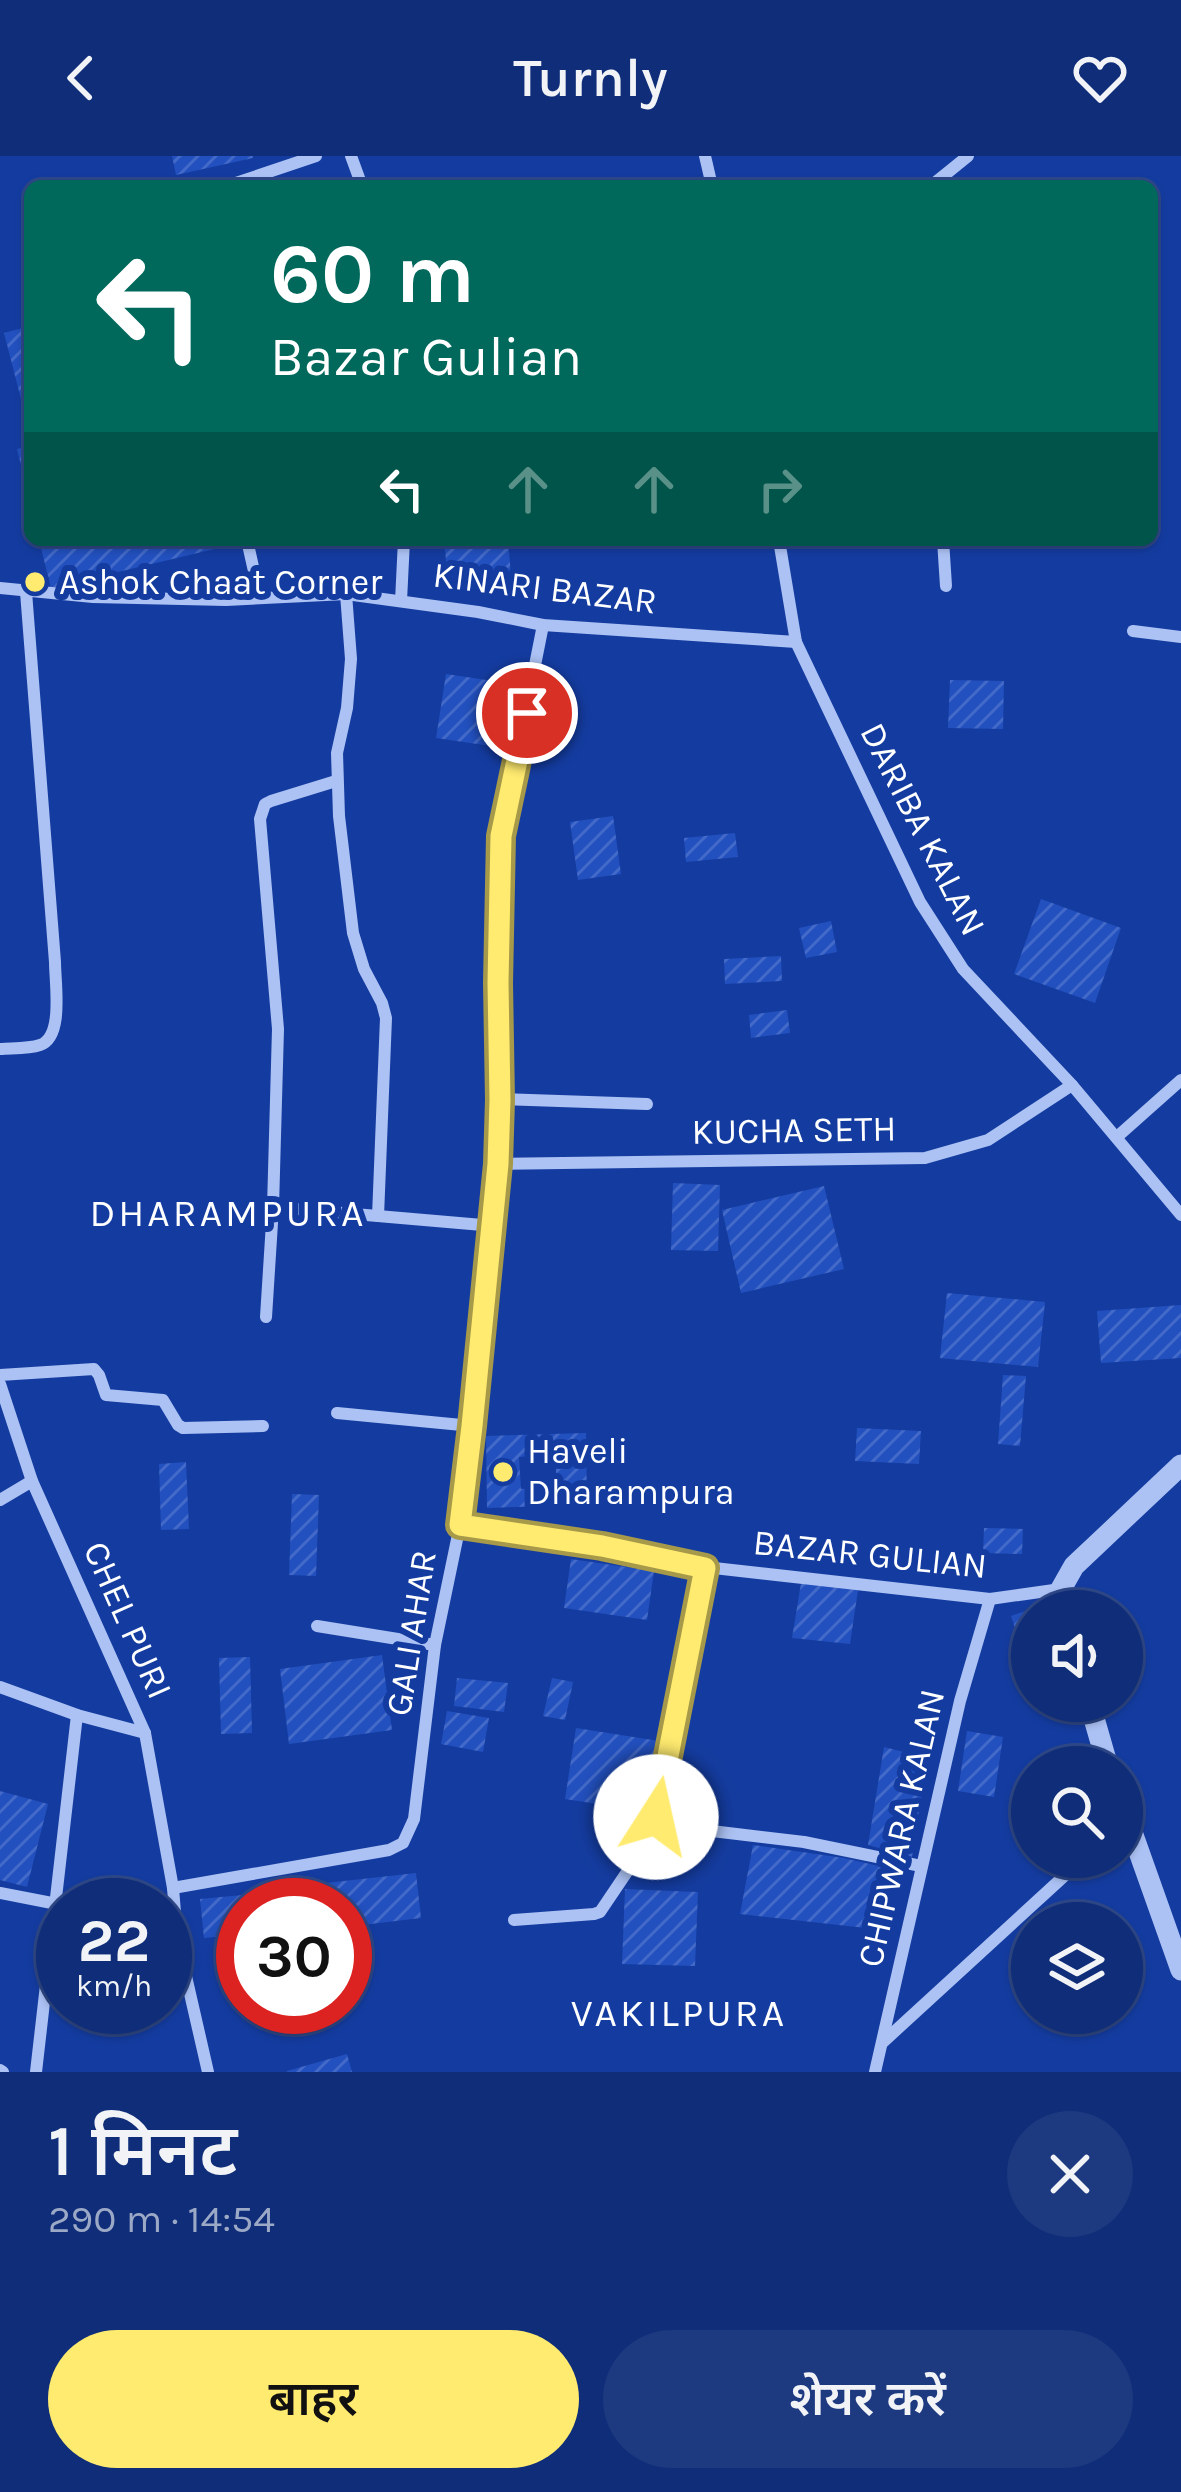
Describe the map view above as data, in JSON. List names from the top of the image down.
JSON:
{
  "streets": {
    "street": [
      "KINARI BAZAR",
      "DARIBA KALAN",
      "KUCHA SETH",
      "BAZAR GULIAN",
      "CHEL PURI",
      "GALI AHAR",
      "CHIPWARA KALAN"
    ]
  },
  "crossings": [
    ["KINARI BAZAR", "DARIBA KALAN"],
    ["KINARI BAZAR", "GALI AHAR"],
    ["DARIBA KALAN", "KUCHA SETH"],
    ["KUCHA SETH", "GALI AHAR"],
    ["BAZAR GULIAN", "GALI AHAR"],
    ["BAZAR GULIAN", "CHIPWARA KALAN"]
  ],
  "districts": ["DHARAMPURA", "VAKILPURA"],
  "places": ["Ashok Chaat Corner", "Haveli Dharampura"],
  "page": {
    "header": "Turnly",
    "turn": ["60 m", "Bazar Gulian"],
    "speed": "22 km/h",
    "limit": "30",
    "heading": ["1 मिनट", "290 m · 14:54"],
    "buttons": ["बाहर", "शेयर करें"]
  }
}
